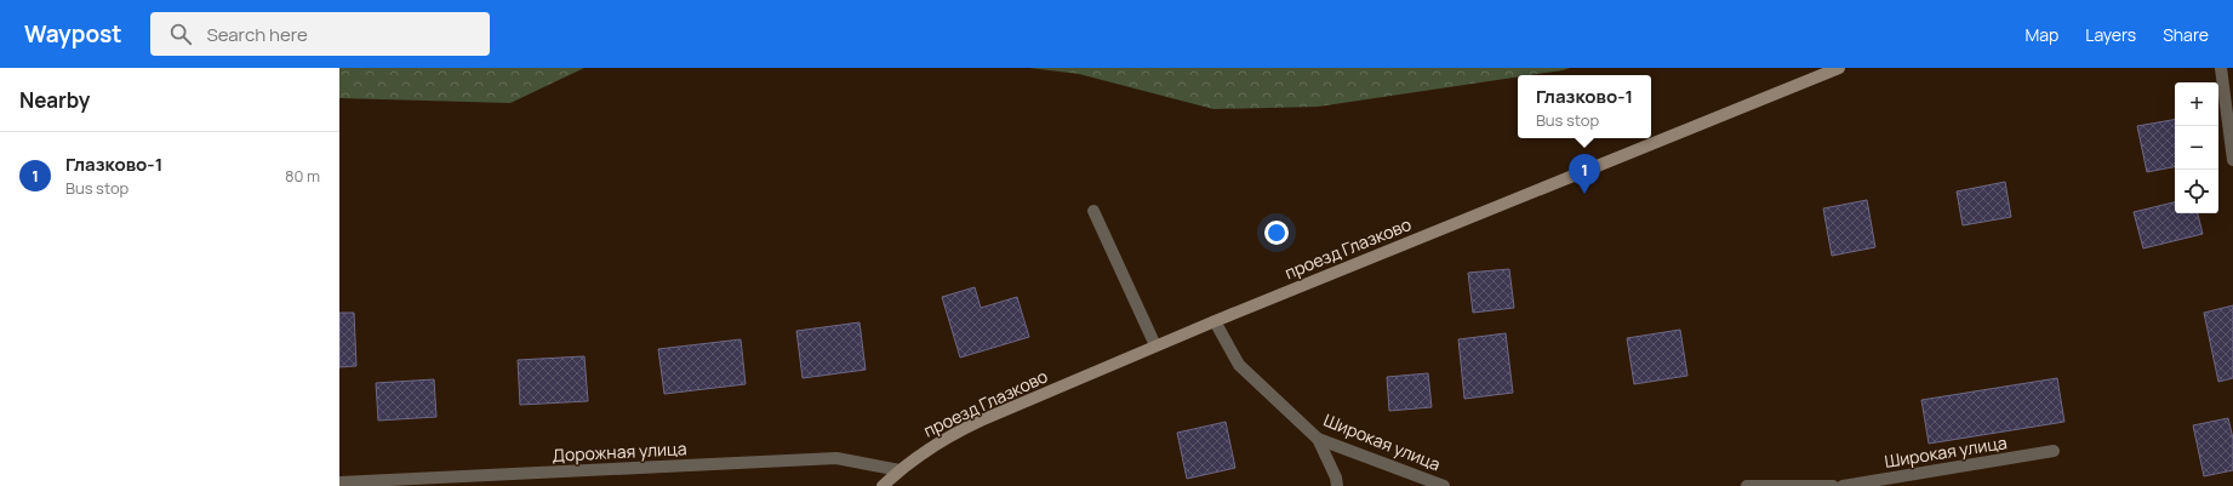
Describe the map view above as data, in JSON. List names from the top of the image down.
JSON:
{
  "streets": {
    "main road": ["проезд Глазково"],
    "street": ["Широкая улица", "Дорожная улица"]
  },
  "crossings": [
    ["проезд Глазково", "Широкая улица"],
    ["проезд Глазково", "Дорожная улица"]
  ],
  "page": {
    "header": "Waypost",
    "search": "Search here",
    "nav": ["Map", "Layers", "Share"],
    "heading": "Nearby",
    "popup": ["Глазково-1", "Bus stop"],
    "map_buttons": ["+", "−"],
    "list": [
      {
        "mark": "1",
        "name": "Глазково-1",
        "note": "Bus stop",
        "value": "80 m"
      }
    ],
    "pins": "1"
  }
}
